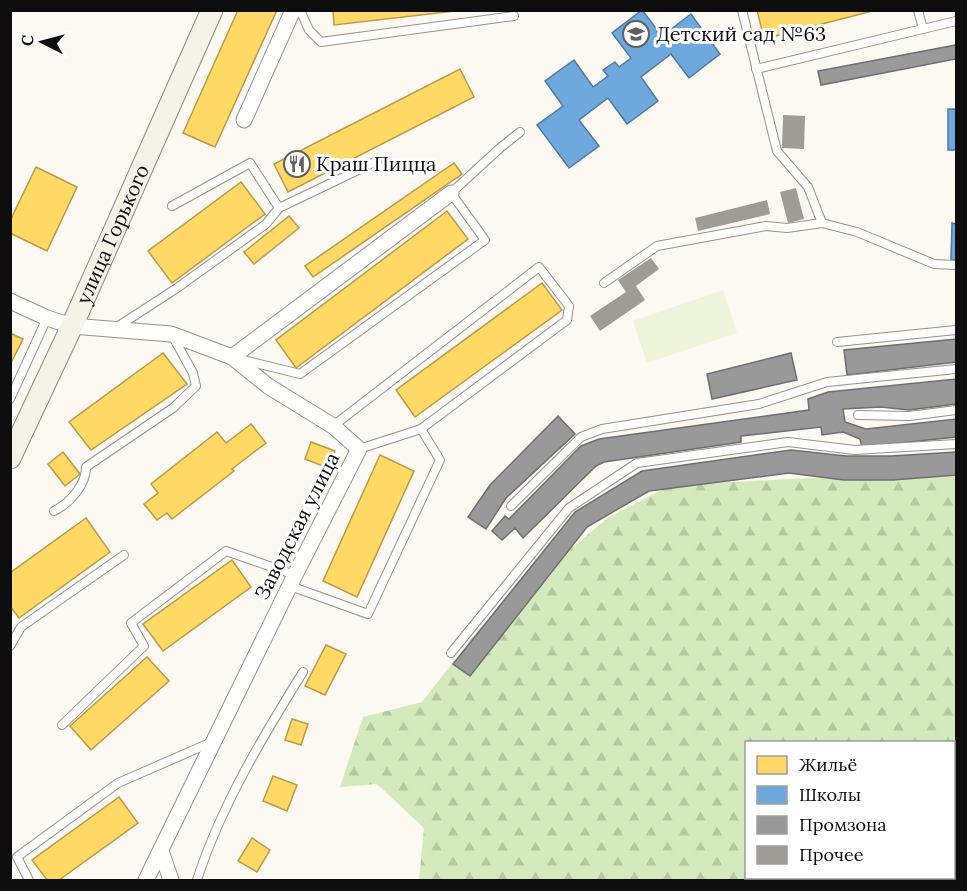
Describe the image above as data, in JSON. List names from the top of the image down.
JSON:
{
  "streets": {
    "main road": ["улица Горького"],
    "street": ["Заводская улица"]
  },
  "crossings": [
    ["улица Горького", "Заводская улица"]
  ],
  "places": {
    "school or university": ["Детский сад №63"],
    "restaurant": ["Краш Пицца"]
  },
  "legend": [
    "Жильё",
    "Школы",
    "Промзона",
    "Прочее"
  ],
  "north": "left"
}
